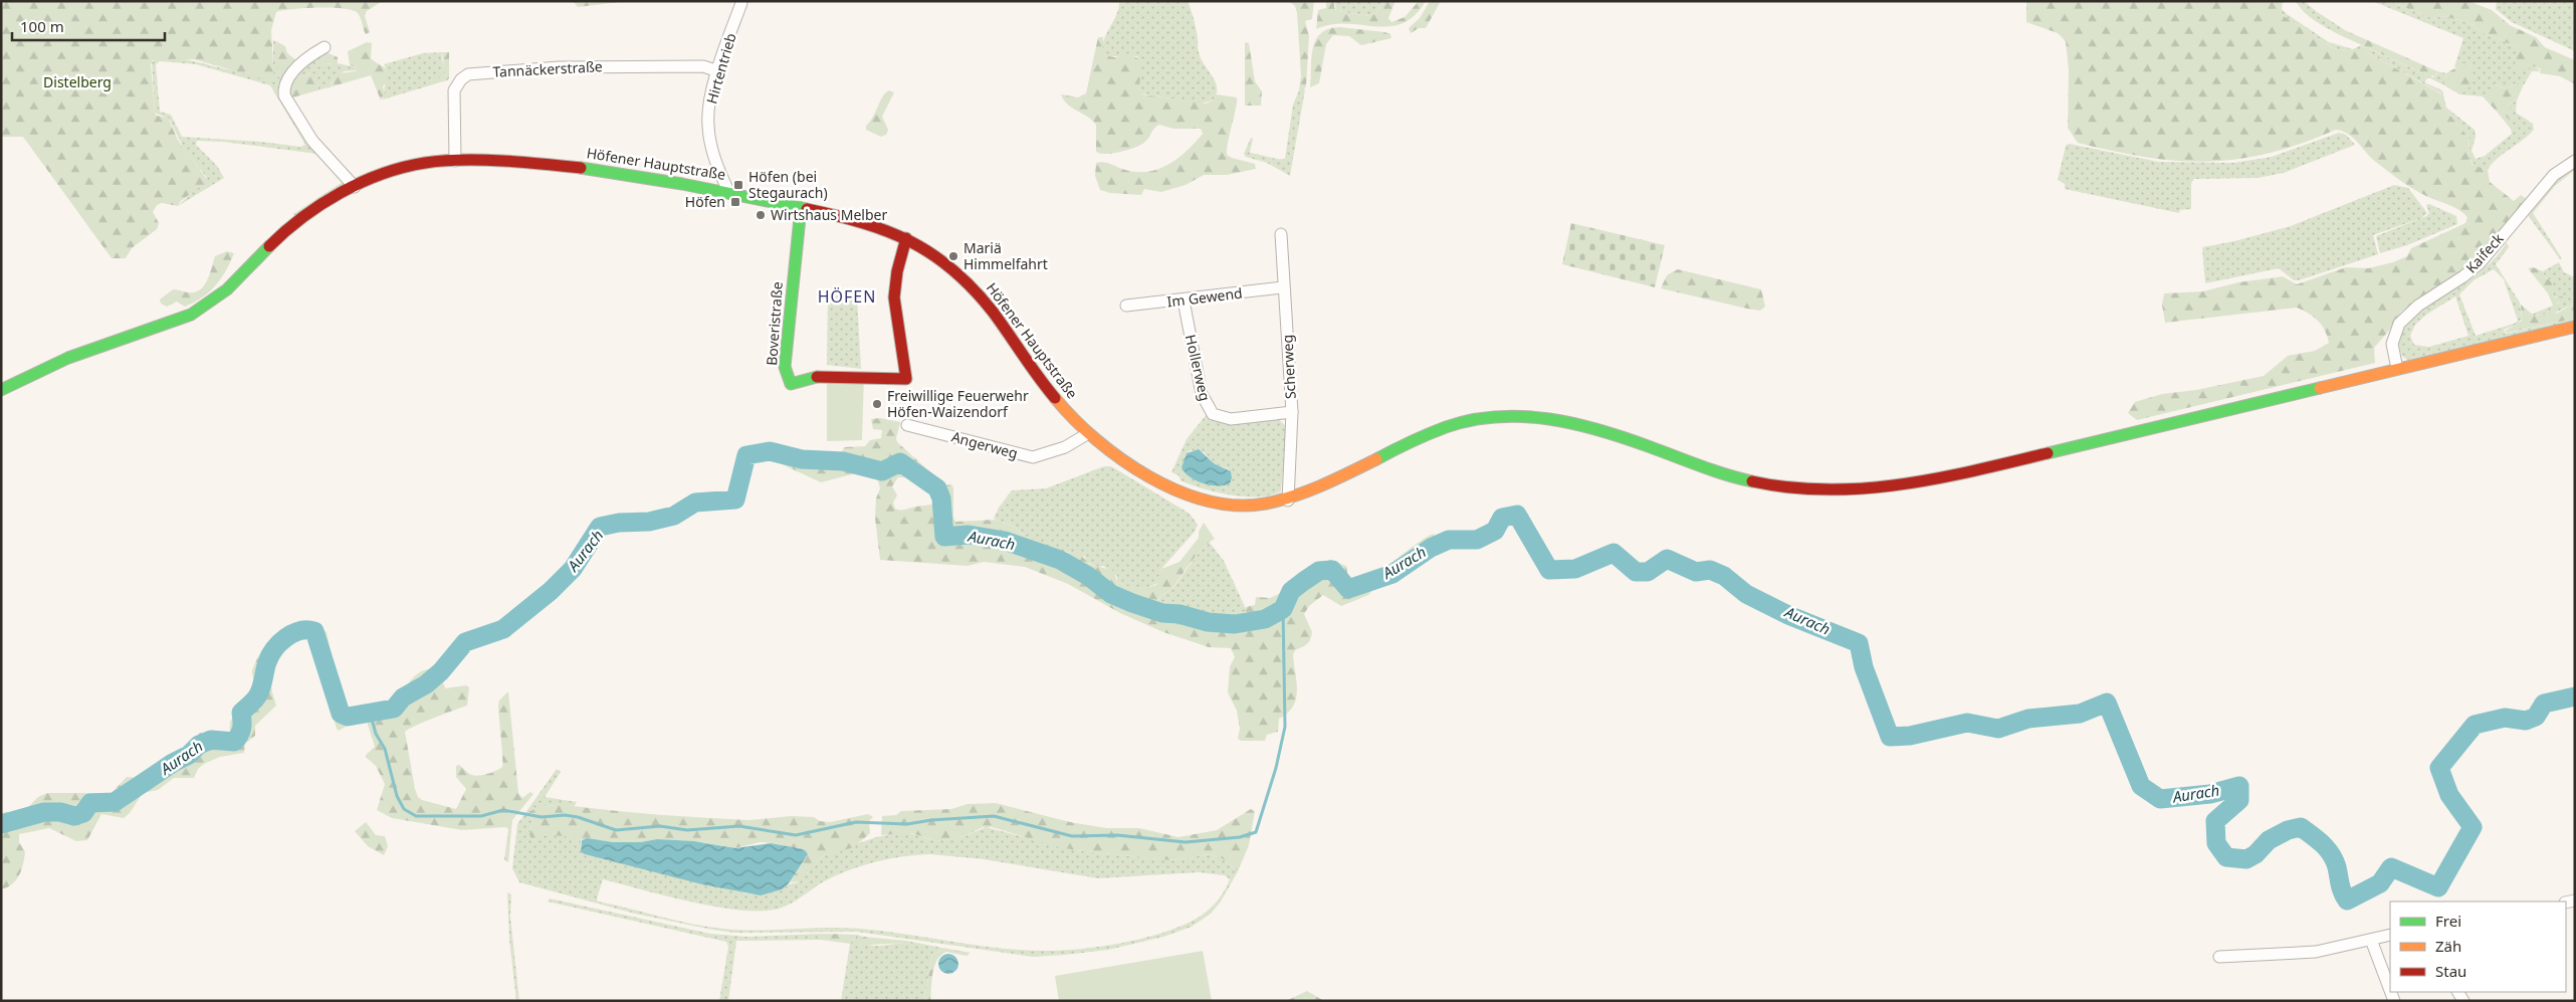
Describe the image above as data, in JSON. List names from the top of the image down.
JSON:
{
  "streets": {
    "street": [
      "Hirtentrieb",
      "Tannäckerstraße",
      "Höfener Hauptstraße",
      "Kaifeck",
      "Im Gewend",
      "Boveristraße",
      "Scherweg",
      "Hollerweg",
      "Angerweg"
    ]
  },
  "crossings": [
    ["Hirtentrieb", "Tannäckerstraße"],
    ["Hirtentrieb", "Höfener Hauptstraße"],
    ["Tannäckerstraße", "Höfener Hauptstraße"],
    ["Höfener Hauptstraße", "Kaifeck"],
    ["Höfener Hauptstraße", "Boveristraße"],
    ["Höfener Hauptstraße", "Scherweg"],
    ["Höfener Hauptstraße", "Angerweg"],
    ["Im Gewend", "Scherweg"],
    ["Im Gewend", "Hollerweg"],
    ["Scherweg", "Hollerweg"]
  ],
  "districts": ["HÖFEN"],
  "water": ["Aurach"],
  "parks": ["Distelberg"],
  "places": {
    "transit": ["Höfen (bei Stegaurach)", "Höfen"],
    "other": ["Wirtshaus Melber", "Mariä Himmelfahrt", "Freiwillige Feuerwehr Höfen-Waizendorf"]
  },
  "legend": ["Frei", "Zäh", "Stau"],
  "scale_bar": "100 m"
}
